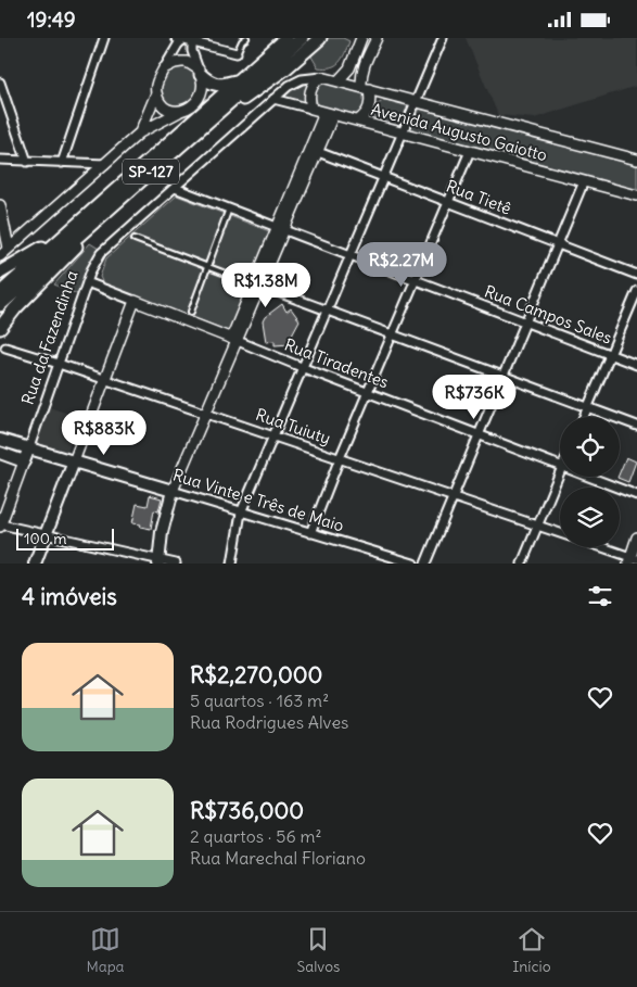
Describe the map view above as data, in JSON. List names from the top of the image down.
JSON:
{
  "streets": {
    "highway": ["SP-127"],
    "main road": ["Rua da Fazendinha", "Rua Vinte e Três de Maio"],
    "street": [
      "Avenida Augusto Gaiotto",
      "Rua Tietê",
      "Rua Campos Sales",
      "Rua Tiradentes",
      "Rua Tuiuty"
    ]
  },
  "crossings": [
    ["Rua Campos Sales", "Rua da Fazendinha"],
    ["Rua da Fazendinha", "Rua Tiradentes"],
    ["Rua da Fazendinha", "Rua Tuiuty"],
    ["Rua da Fazendinha", "Rua Vinte e Três de Maio"]
  ],
  "scale_bar": "100 m",
  "page": {
    "status": "19:49",
    "price": [
      "R$2.27M",
      "R$1.38M",
      "R$736K",
      "R$883K"
    ],
    "scale": "100 m",
    "heading": "4 imóveis",
    "list": [
      {
        "name": "R$2,270,000",
        "note": "5 quartos · 163 m² · Rua Rodrigues Alves"
      },
      {
        "name": "R$736,000",
        "note": "2 quartos · 56 m² · Rua Marechal Floriano"
      }
    ],
    "tabs": ["Mapa", "Salvos", "Início"]
  }
}
